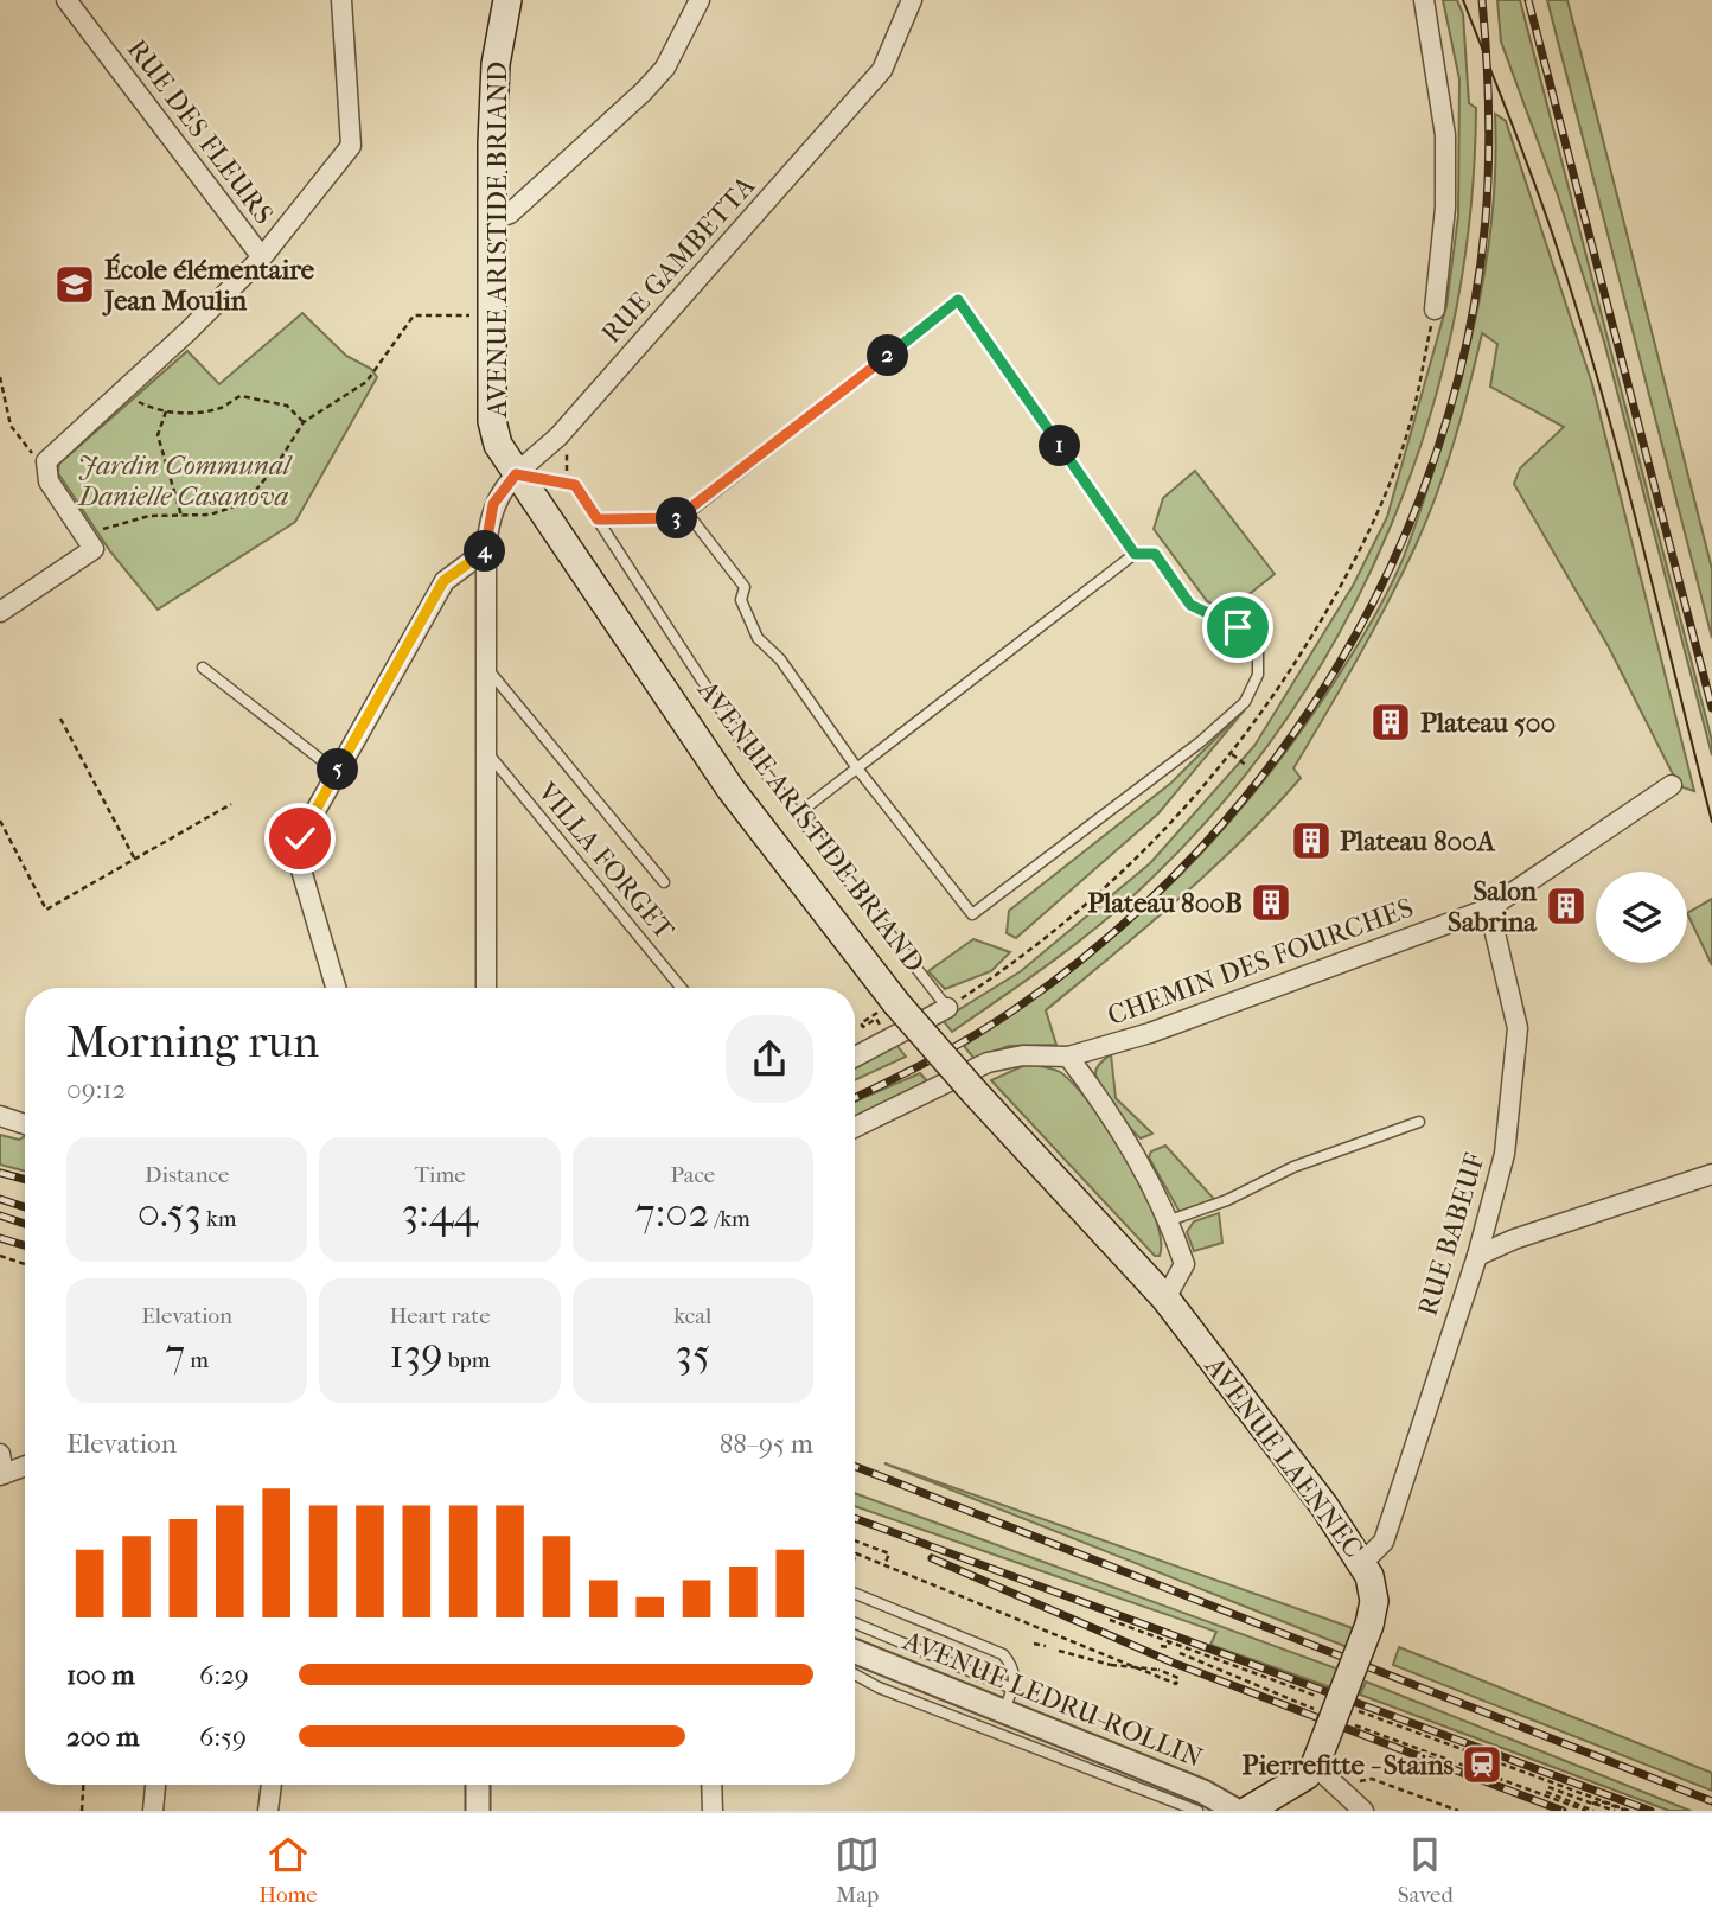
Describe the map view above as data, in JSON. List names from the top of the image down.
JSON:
{
  "streets": {
    "main road": ["AVENUE ARISTIDE BRIAND", "AVENUE LAENNEC"],
    "street": [
      "RUE DES FLEURS",
      "RUE GAMBETTA",
      "CHEMIN DES FOURCHES",
      "RUE BABEUF",
      "AVENUE LEDRU-ROLLIN"
    ],
    "lane": ["VILLA FORGET"]
  },
  "crossings": [
    ["AVENUE ARISTIDE BRIAND", "RUE GAMBETTA"],
    ["AVENUE ARISTIDE BRIAND", "AVENUE LAENNEC"],
    ["RUE GAMBETTA", "VILLA FORGET"],
    ["CHEMIN DES FOURCHES", "RUE BABEUF"],
    ["RUE BABEUF", "AVENUE LAENNEC"]
  ],
  "parks": ["Jardin Communal Danielle Casanova"],
  "places": {
    "school or university": ["École élémentaire Jean Moulin"],
    "building": [
      "Plateau 500",
      "Plateau 800A",
      "Plateau 800B",
      "Salon Sabrina"
    ],
    "station": ["Pierrefitte - Stains"]
  },
  "page": {
    "pins": [
      "2",
      "1",
      "3",
      "4",
      "5"
    ],
    "heading": ["Morning run", "09:12"],
    "stats": [
      ["Distance", "0.53 km"],
      ["Time", "3:44"],
      ["Pace", "7:02 /km"],
      ["Elevation", "7 m"],
      ["Heart rate", "139 bpm"],
      ["kcal", "35"]
    ],
    "chart": ["Elevation", "88–95 m"],
    "list": [
      {
        "name": "100 m",
        "note": "6:29"
      },
      {
        "name": "200 m",
        "note": "6:59"
      }
    ],
    "tabs": ["Home", "Map", "Saved"]
  }
}
